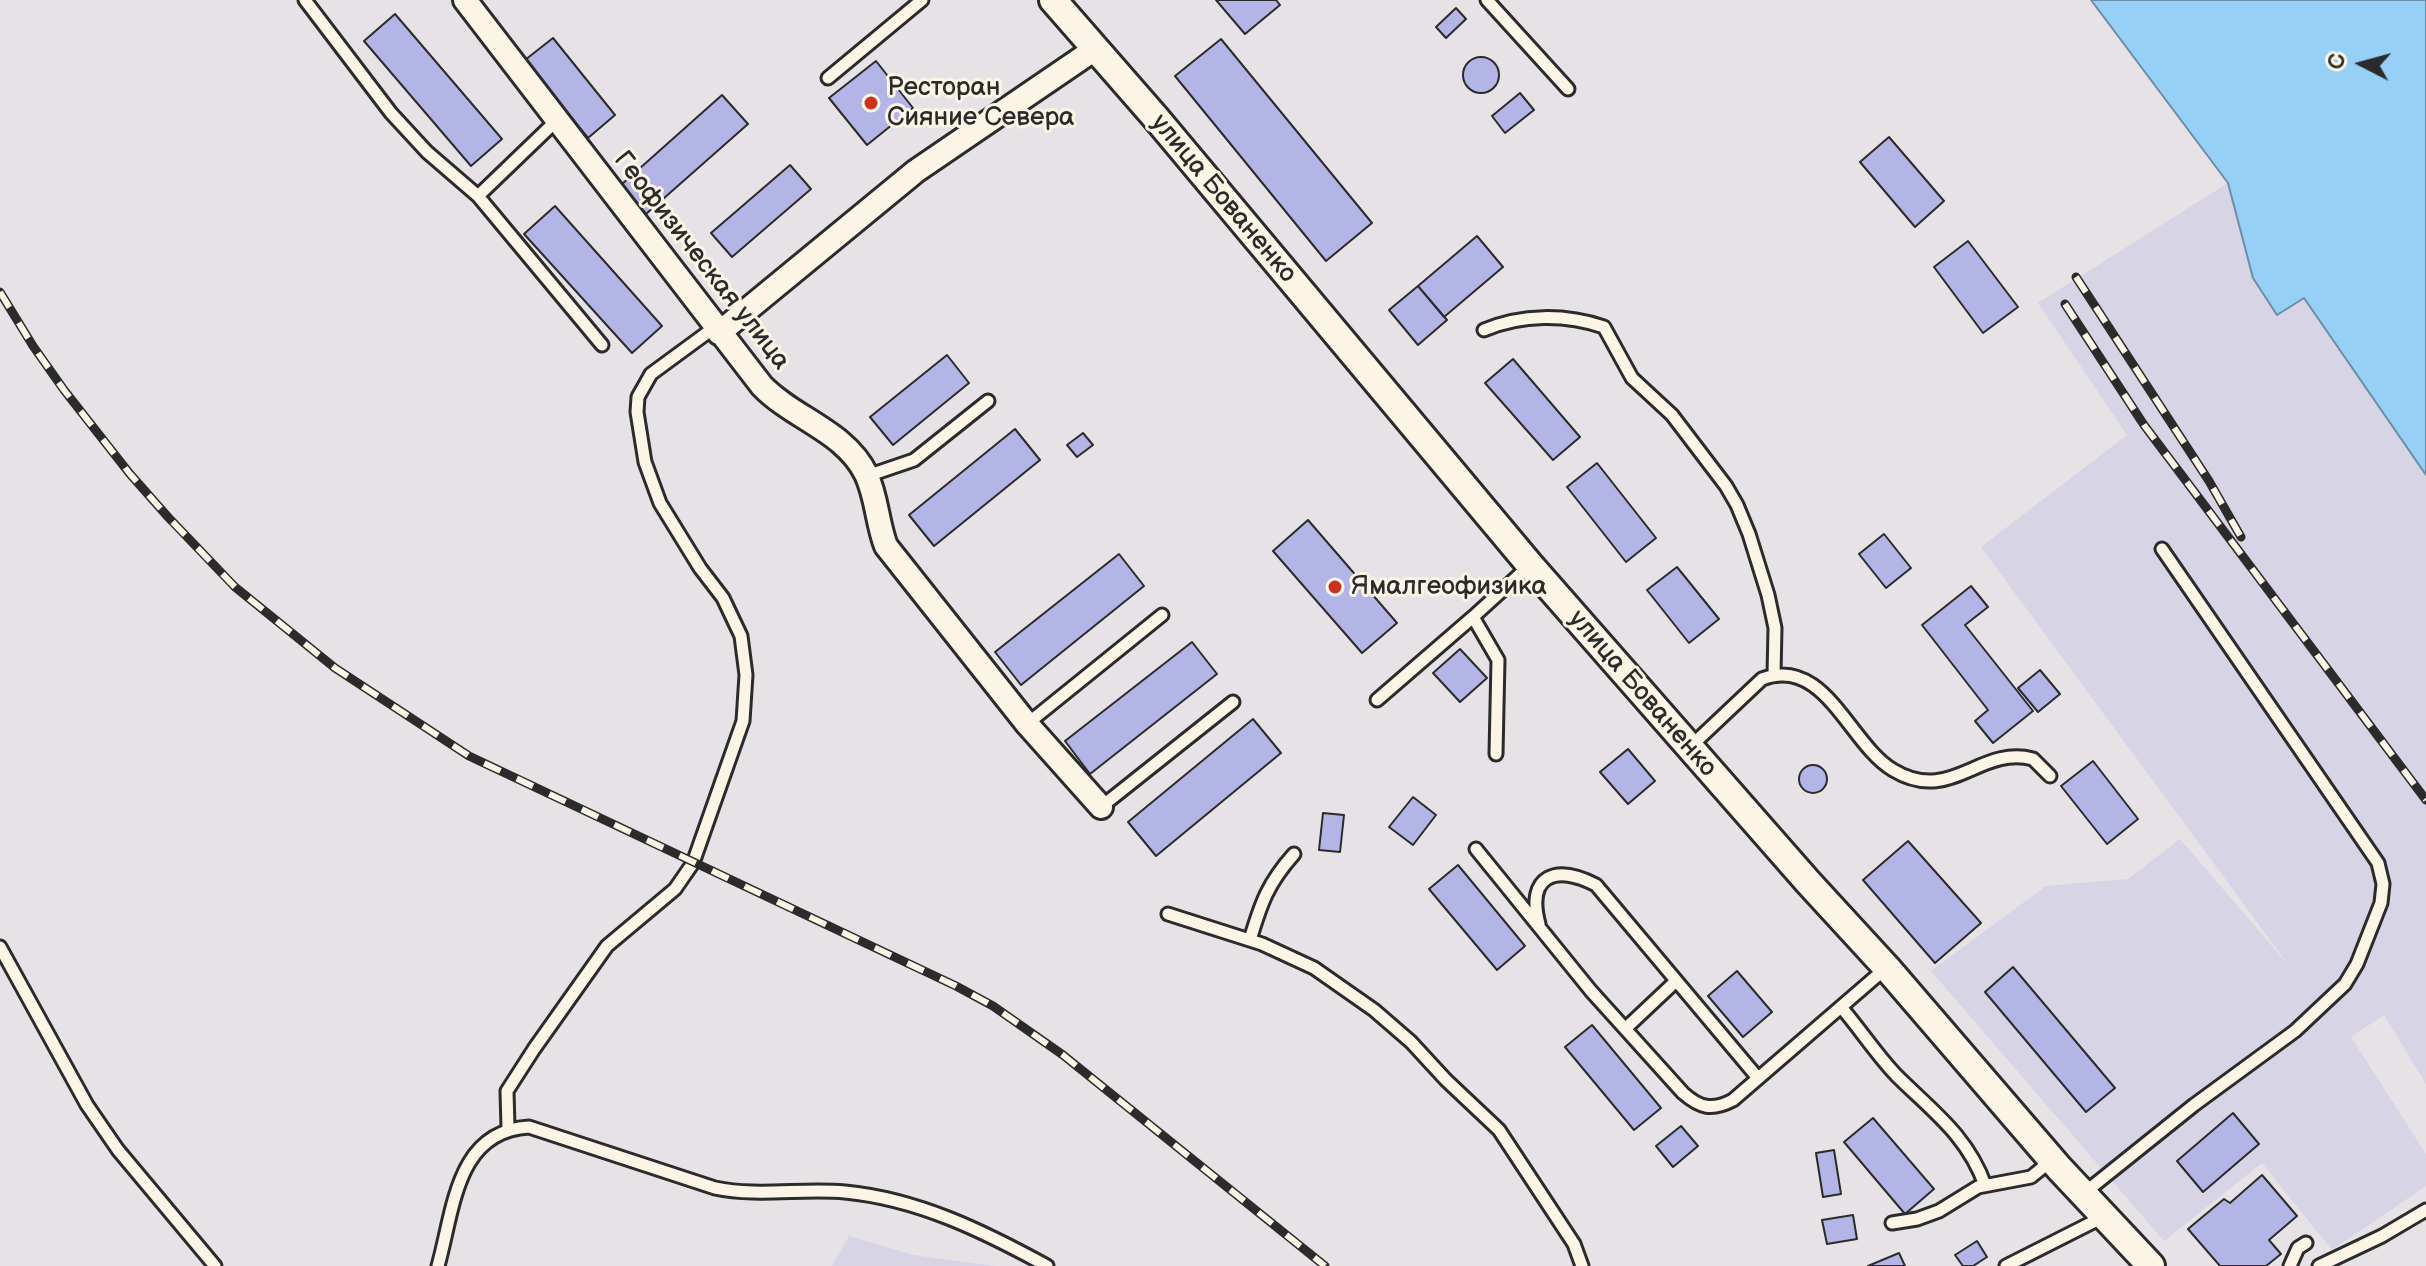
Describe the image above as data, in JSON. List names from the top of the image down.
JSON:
{
  "streets": {
    "street": ["улица Бованенко", "Геофизическая улица"]
  },
  "places": ["Ресторан Сияние Севера", "Ямалгеофизика"],
  "north": "left"
}
